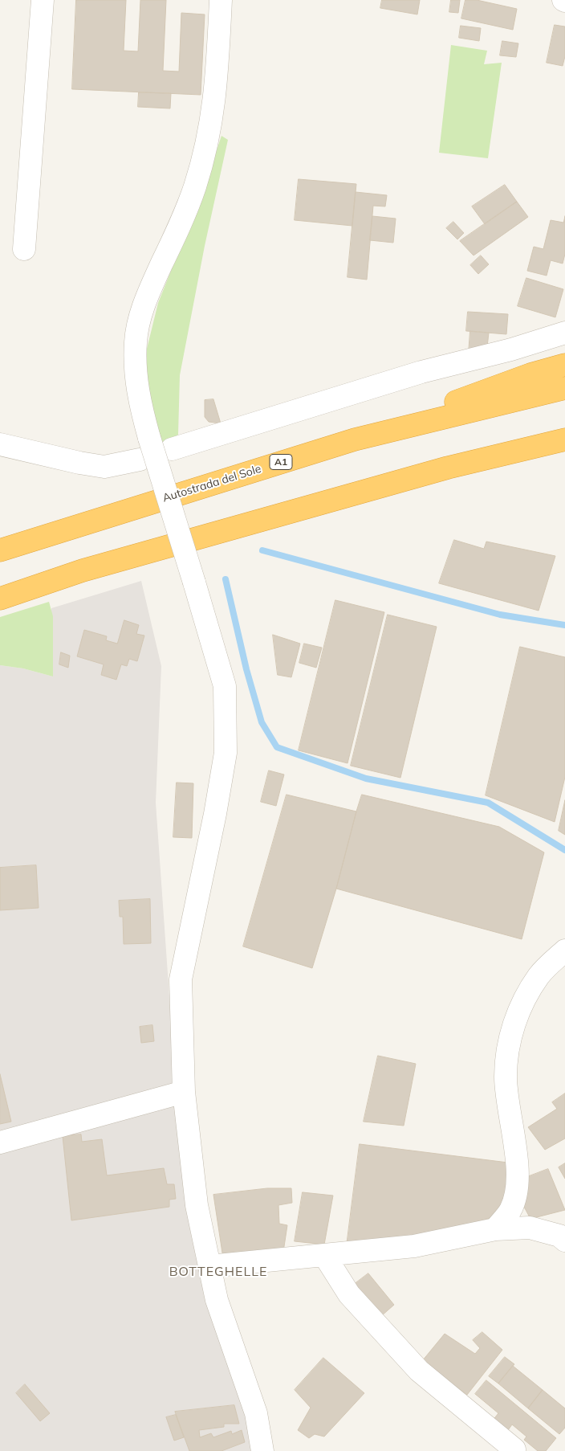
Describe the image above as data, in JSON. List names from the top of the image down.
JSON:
{
  "streets": {
    "highway": ["A1", "Autostrada del Sole"]
  },
  "crossings": [
    ["A1", "Autostrada del Sole"]
  ],
  "districts": ["BOTTEGHELLE"]
}
